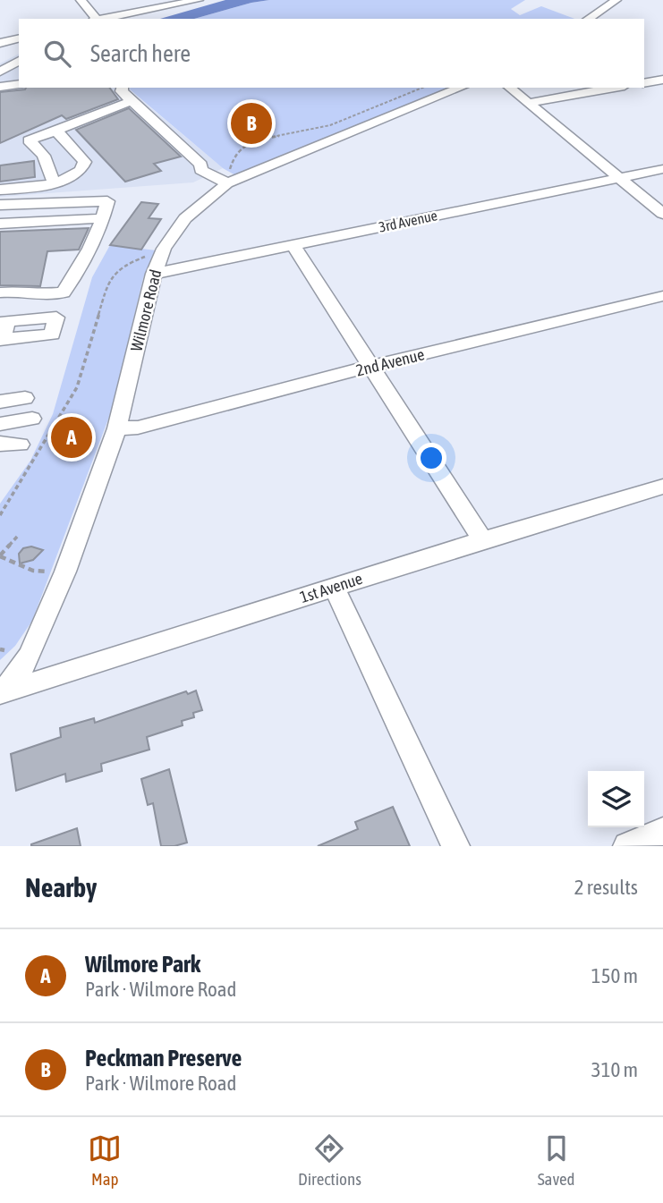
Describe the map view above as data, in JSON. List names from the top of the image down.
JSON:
{
  "streets": {
    "street": [
      "3rd Avenue",
      "Wilmore Road",
      "2nd Avenue",
      "1st Avenue"
    ]
  },
  "crossings": [
    ["3rd Avenue", "Wilmore Road"],
    ["Wilmore Road", "2nd Avenue"],
    ["Wilmore Road", "1st Avenue"]
  ],
  "page": {
    "search": "Search here",
    "pins": ["B", "A"],
    "heading": ["Nearby", "2 results"],
    "list": [
      {
        "mark": "A",
        "name": "Wilmore Park",
        "note": "Park · Wilmore Road",
        "value": "150 m"
      },
      {
        "mark": "B",
        "name": "Peckman Preserve",
        "note": "Park · Wilmore Road",
        "value": "310 m"
      }
    ],
    "nav": ["Map", "Directions", "Saved"]
  }
}
